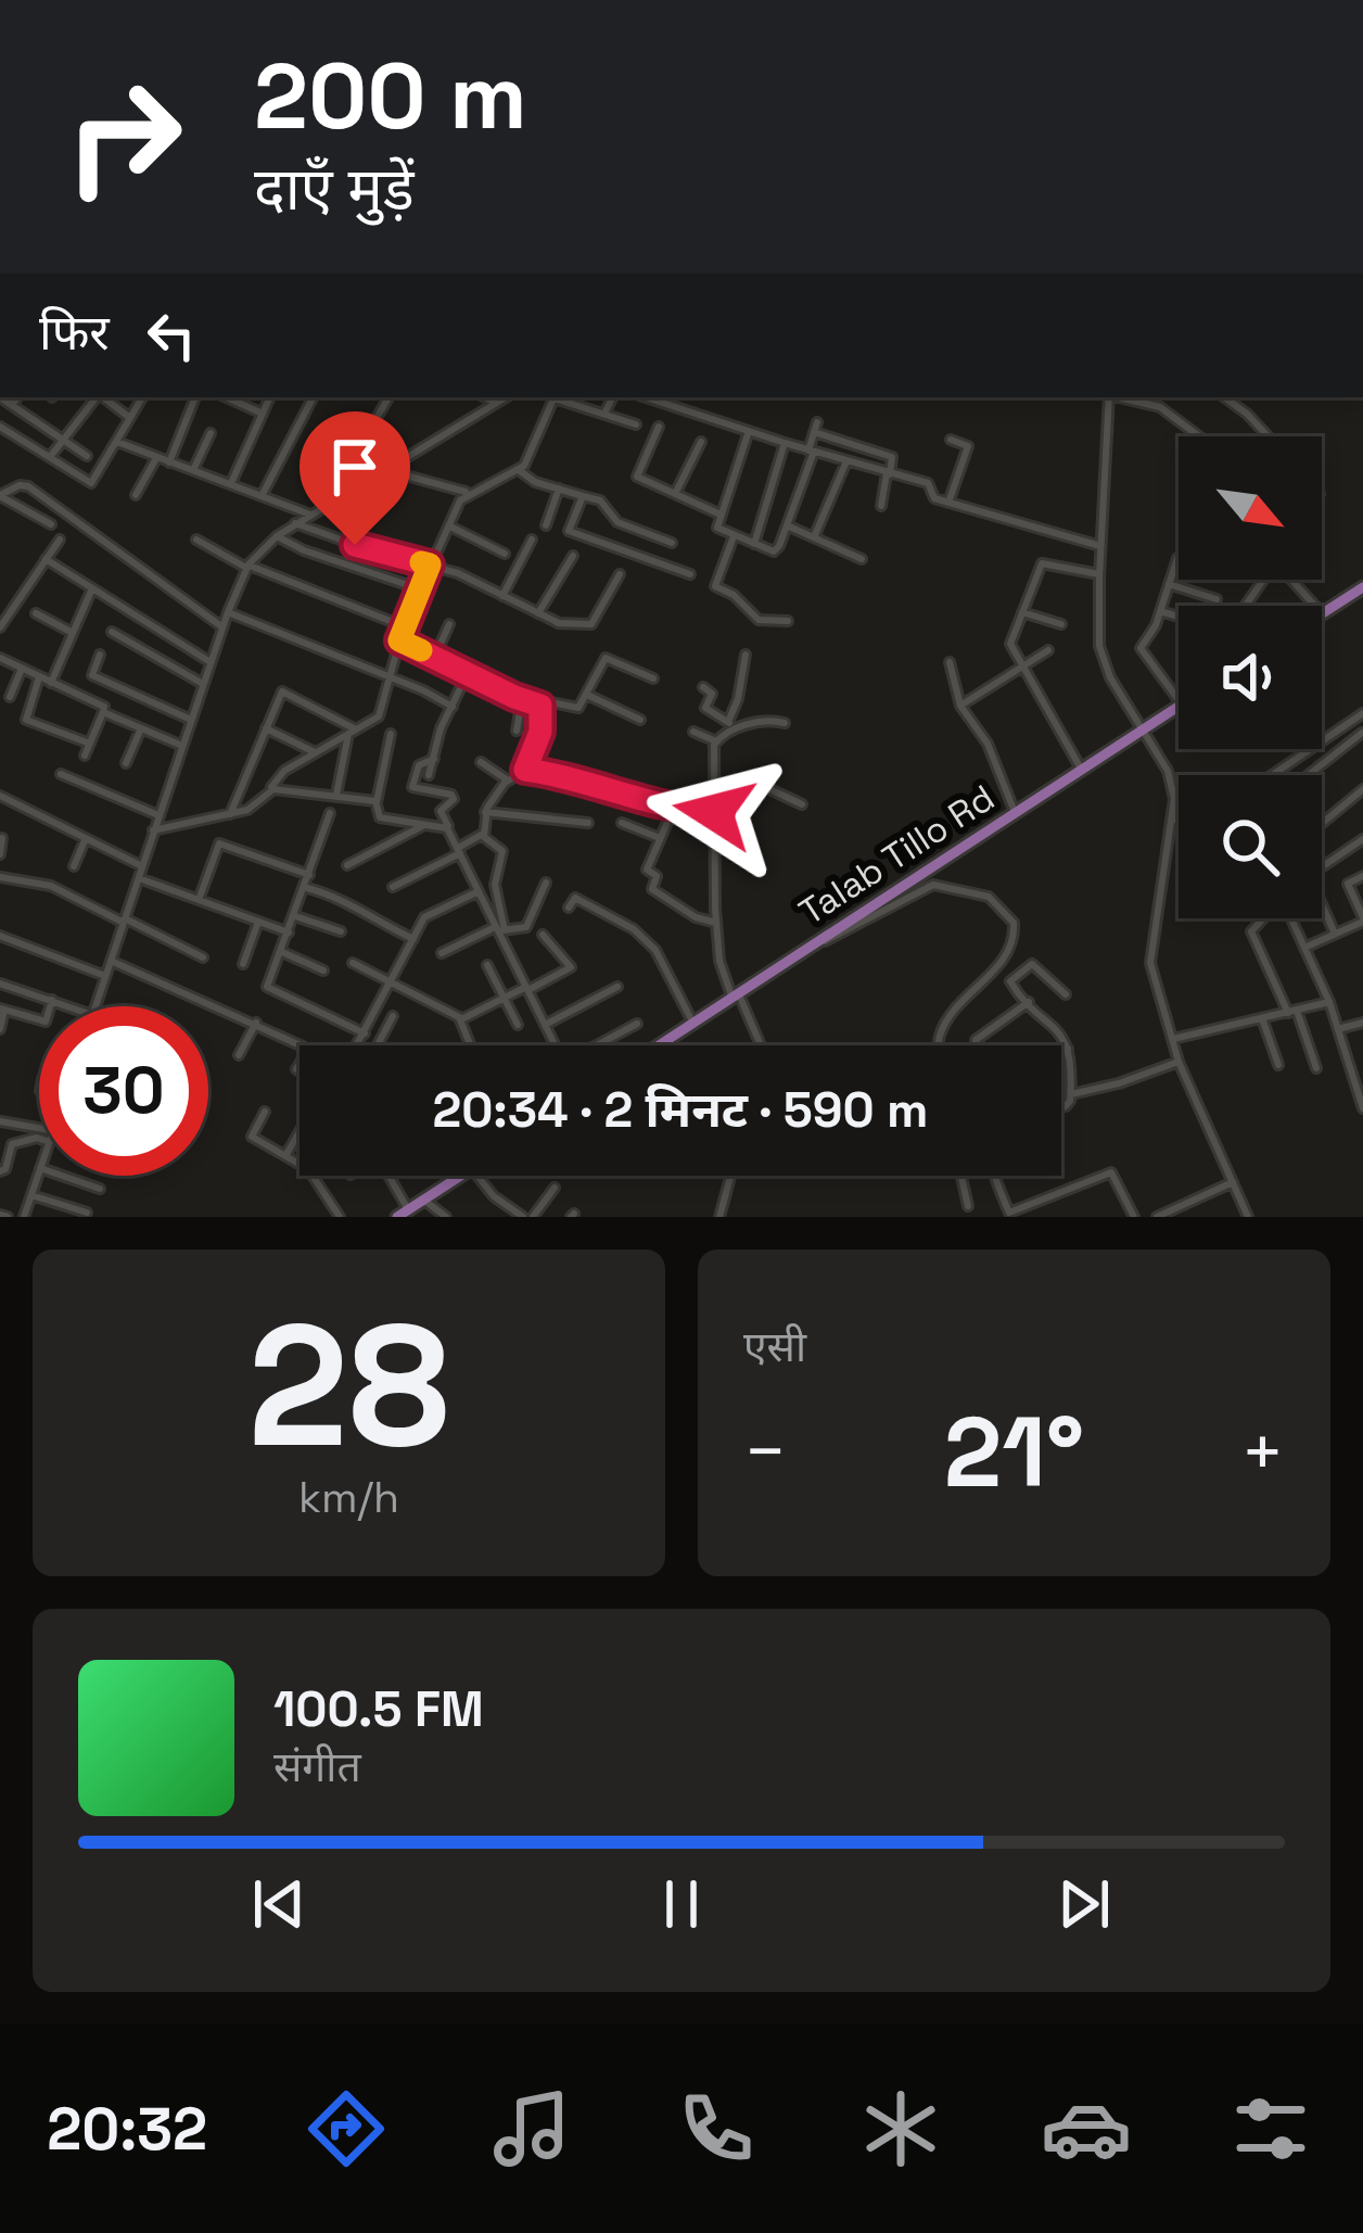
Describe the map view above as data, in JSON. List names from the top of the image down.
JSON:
{
  "streets": {
    "main road": ["Talab Tillo Rd"]
  },
  "north": "bottom right",
  "page": {
    "turn": ["200 m", "दाएँ मुड़ें"],
    "then": "फिर",
    "limit": "30",
    "trip": "20:34 · 2 मिनट · 590 m",
    "tile": [
      ["28", "km/h"],
      "एसी"
    ],
    "heat": ["−", "21°", "+"],
    "song": ["100.5 FM", "संगीत"],
    "tabs": "20:32"
  }
}
